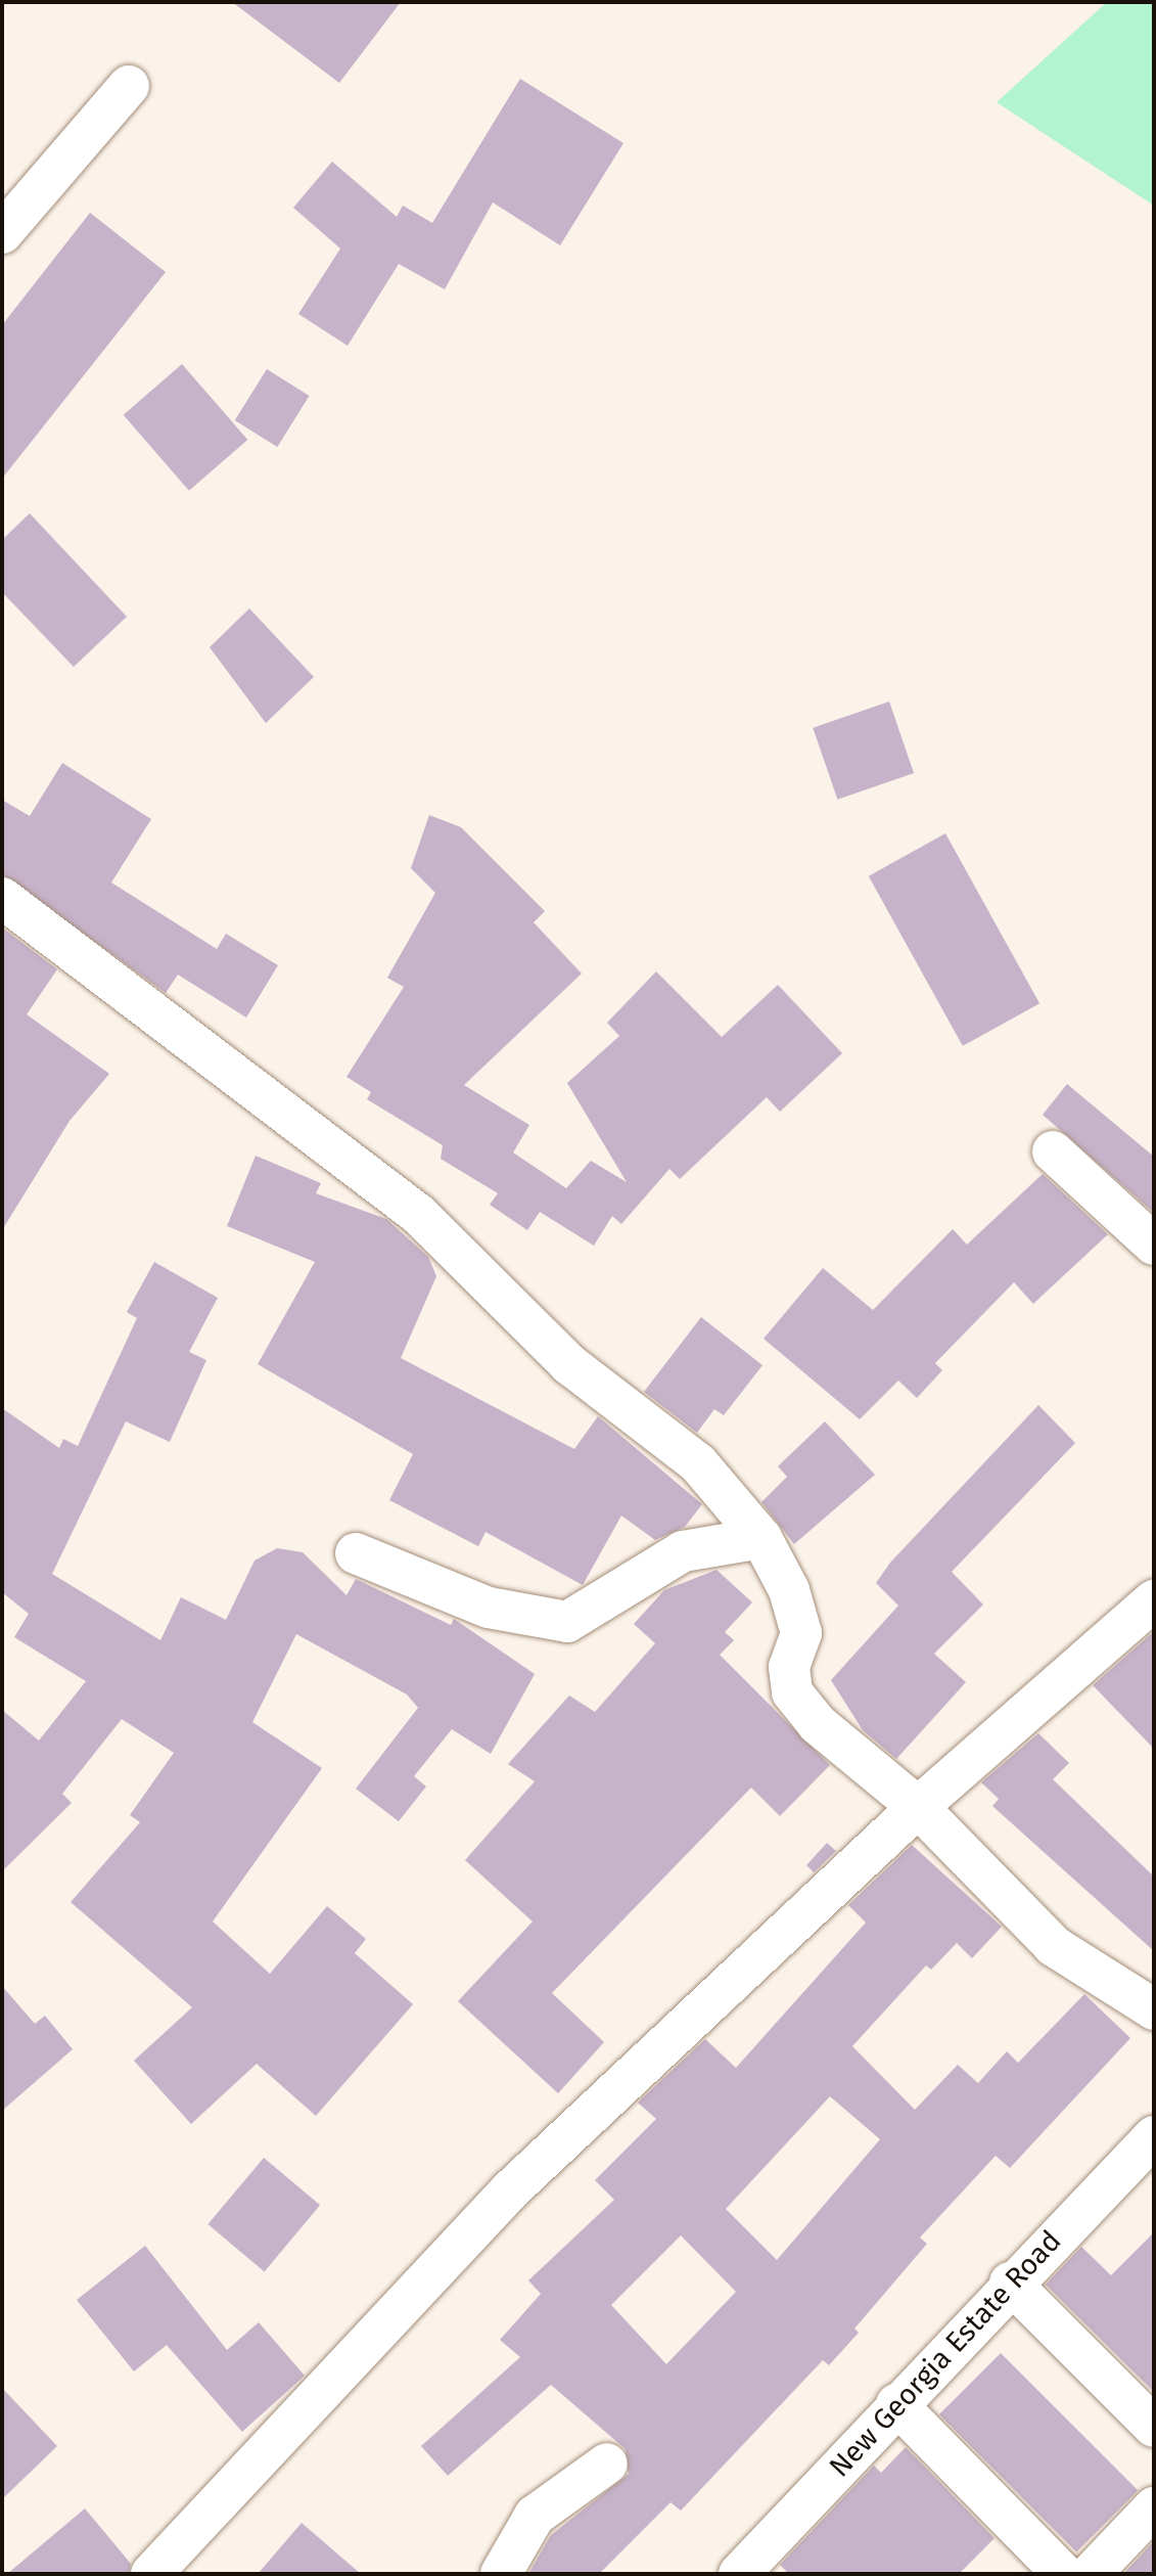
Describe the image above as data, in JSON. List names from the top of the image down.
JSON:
{
  "streets": {
    "street": ["New Georgia Estate Road"]
  }
}
